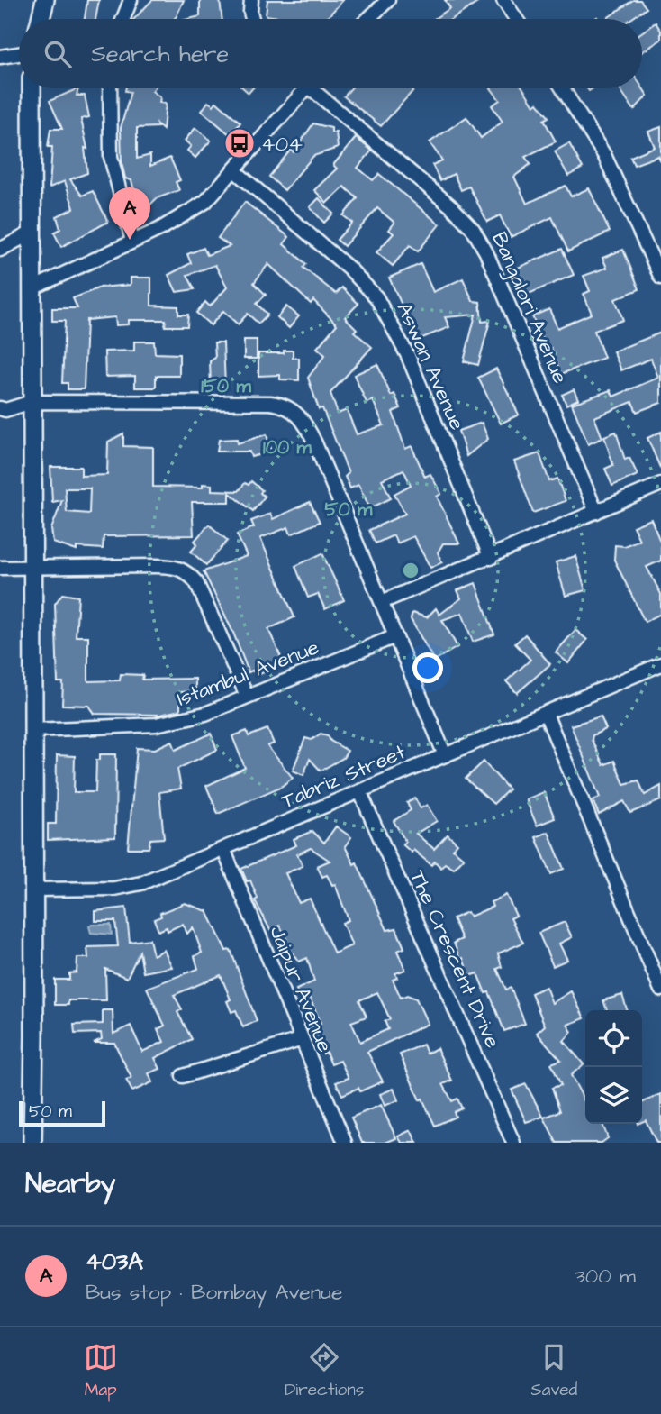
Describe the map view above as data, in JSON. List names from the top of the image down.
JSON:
{
  "streets": {
    "street": [
      "Bangalori Avenue",
      "Aswan Avenue",
      "Istambul Avenue",
      "Tabriz Street",
      "The Crescent Drive",
      "Jaipur Avenue"
    ]
  },
  "crossings": [
    ["Tabriz Street", "The Crescent Drive"],
    ["Tabriz Street", "Jaipur Avenue"]
  ],
  "places": {
    "bus stop": ["404"]
  },
  "scale_bar": "50 m",
  "page": {
    "search": "Search here",
    "pins": "A",
    "scale": "50 m",
    "heading": "Nearby",
    "list": [
      {
        "mark": "A",
        "name": "403A",
        "note": "Bus stop · Bombay Avenue",
        "value": "300 m"
      }
    ],
    "nav": ["Map", "Directions", "Saved"]
  },
  "rings": ["150 m", "100 m", "50 m"]
}
